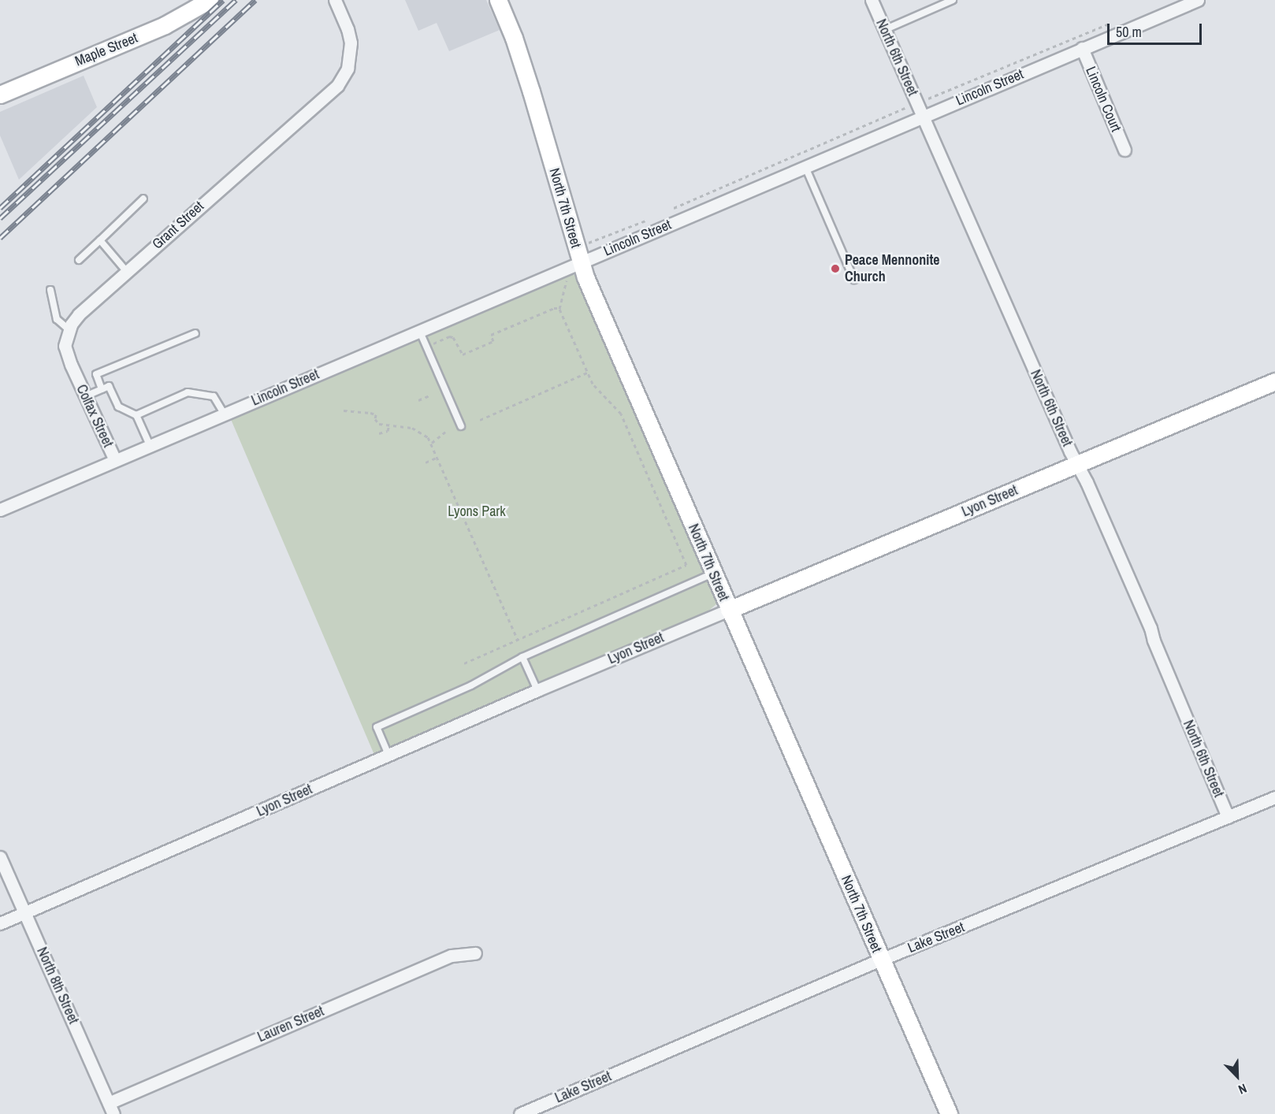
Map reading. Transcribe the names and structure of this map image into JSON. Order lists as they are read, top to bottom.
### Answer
{
  "streets": {
    "street": [
      "Maple Street",
      "North 6th Street",
      "Lincoln Street",
      "Lincoln Court",
      "North 7th Street",
      "Grant Street",
      "Colfax Street",
      "Lyon Street",
      "Lake Street",
      "North 8th Street",
      "Lauren Street"
    ]
  },
  "crossings": [
    ["North 6th Street", "Lincoln Street"],
    ["North 6th Street", "Lyon Street"],
    ["North 6th Street", "Lake Street"],
    ["Lincoln Street", "Lincoln Court"],
    ["Lincoln Street", "North 7th Street"],
    ["Lincoln Street", "Colfax Street"],
    ["North 7th Street", "Lyon Street"],
    ["North 7th Street", "Lake Street"],
    ["Grant Street", "Colfax Street"],
    ["Lyon Street", "North 8th Street"],
    ["North 8th Street", "Lauren Street"]
  ],
  "parks": ["Lyons Park"],
  "places": ["Peace Mennonite Church"],
  "scale_bar": "50 m",
  "north": "bottom right"
}
